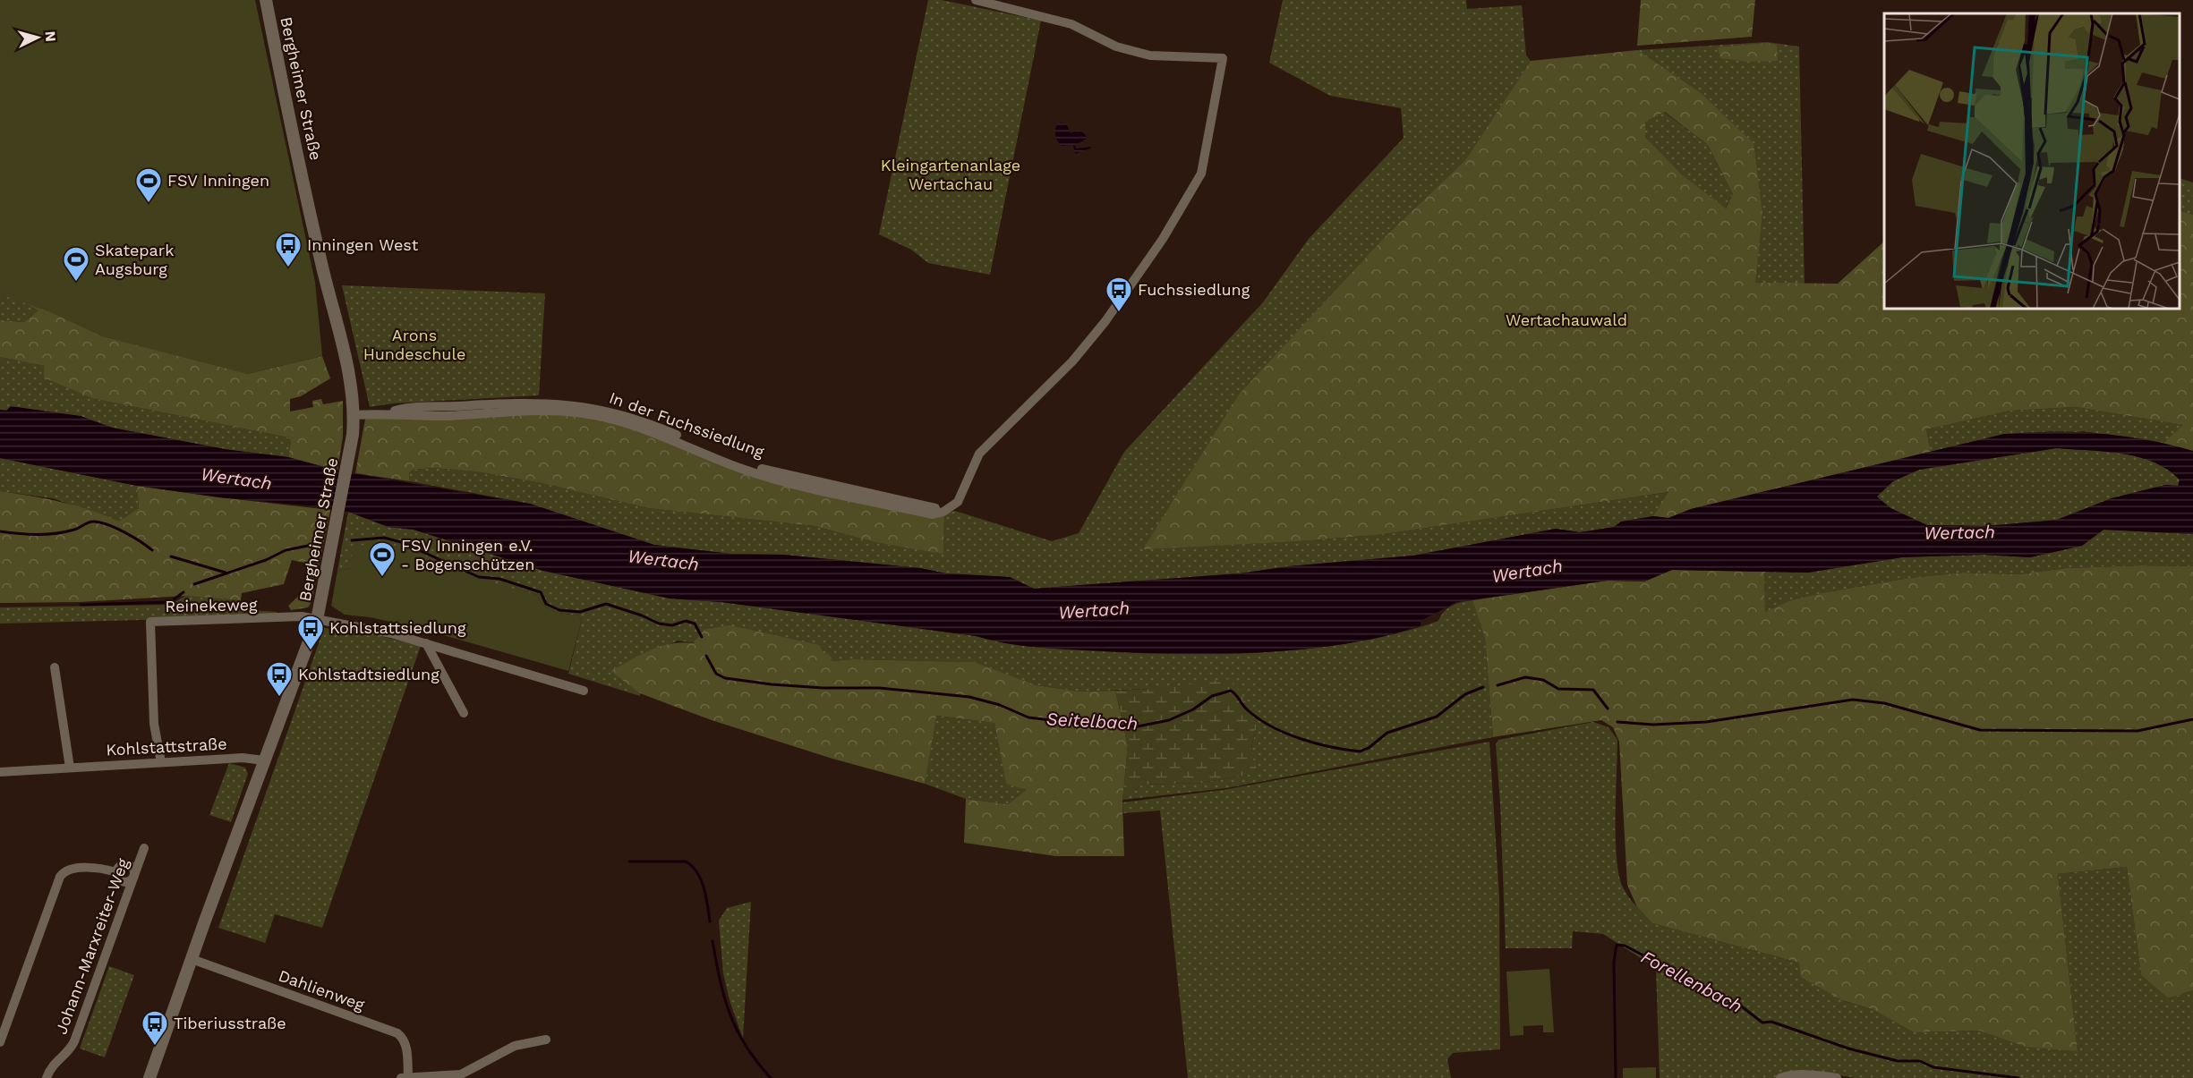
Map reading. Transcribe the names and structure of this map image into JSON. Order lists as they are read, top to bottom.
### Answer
{
  "streets": {
    "street": [
      "Bergheimer Straße",
      "In der Fuchssiedlung",
      "Reinekeweg",
      "Kohlstattstraße",
      "Johann-Marxreiter-Weg",
      "Dahlienweg"
    ]
  },
  "crossings": [
    ["Bergheimer Straße", "In der Fuchssiedlung"],
    ["Bergheimer Straße", "Reinekeweg"],
    ["Bergheimer Straße", "Kohlstattstraße"],
    ["Bergheimer Straße", "Dahlienweg"],
    ["Reinekeweg", "Kohlstattstraße"]
  ],
  "water": ["Wertach", "Seitelbach", "Forellenbach"],
  "parks": ["Kleingartenanlage Wertachau", "Wertachauwald", "Arons Hundeschule"],
  "places": {
    "sports": ["FSV Inningen", "Skatepark Augsburg", "FSV Inningen e.V. - Bogenschützen"],
    "bus stop": [
      "Inningen West",
      "Fuchssiedlung",
      "Kohlstattsiedlung",
      "Kohlstadtsiedlung",
      "Tiberiusstraße"
    ]
  },
  "north": "right"
}
